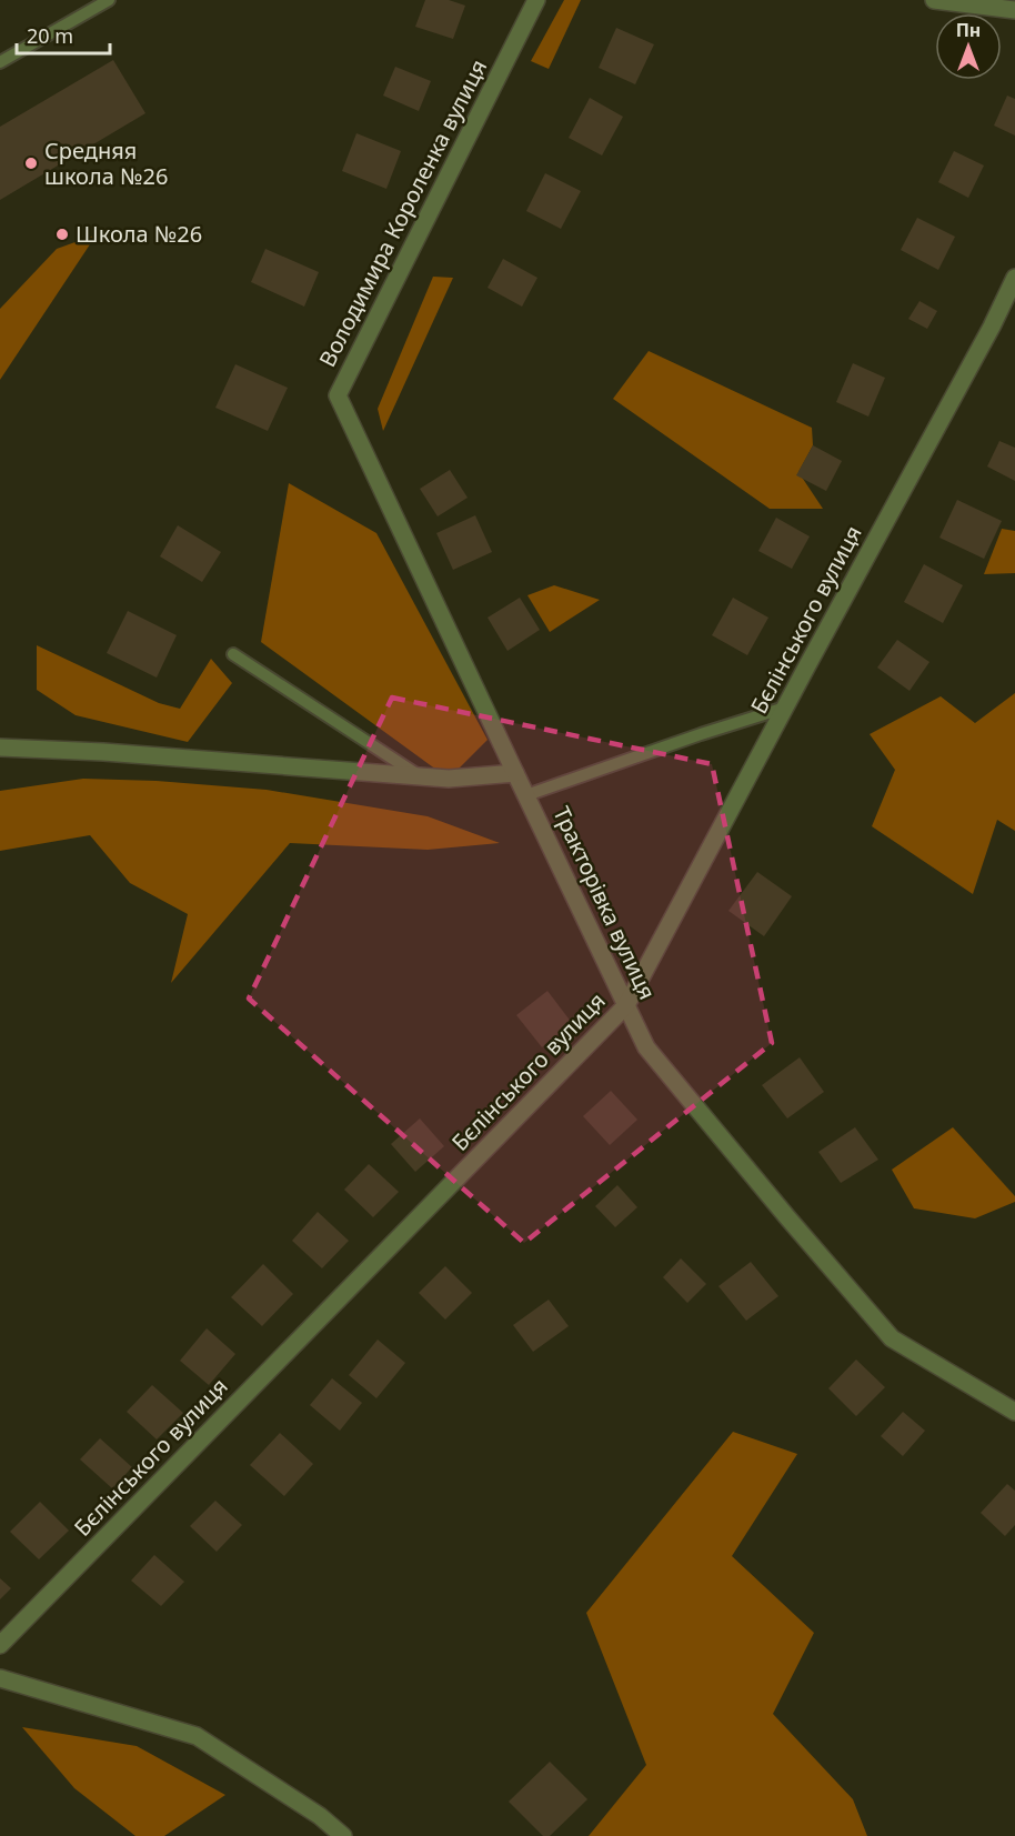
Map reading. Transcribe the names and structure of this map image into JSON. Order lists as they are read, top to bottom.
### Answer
{
  "streets": {
    "street": ["Володимира Короленка вулиця", "Бєлінського вулиця", "Тракторівка вулиця"]
  },
  "crossings": [
    ["Володимира Короленка вулиця", "Тракторівка вулиця"],
    ["Бєлінського вулиця", "Тракторівка вулиця"]
  ],
  "places": ["Средняя школа №26", "Школа №26"],
  "scale_bar": "20 m",
  "north": "top"
}
